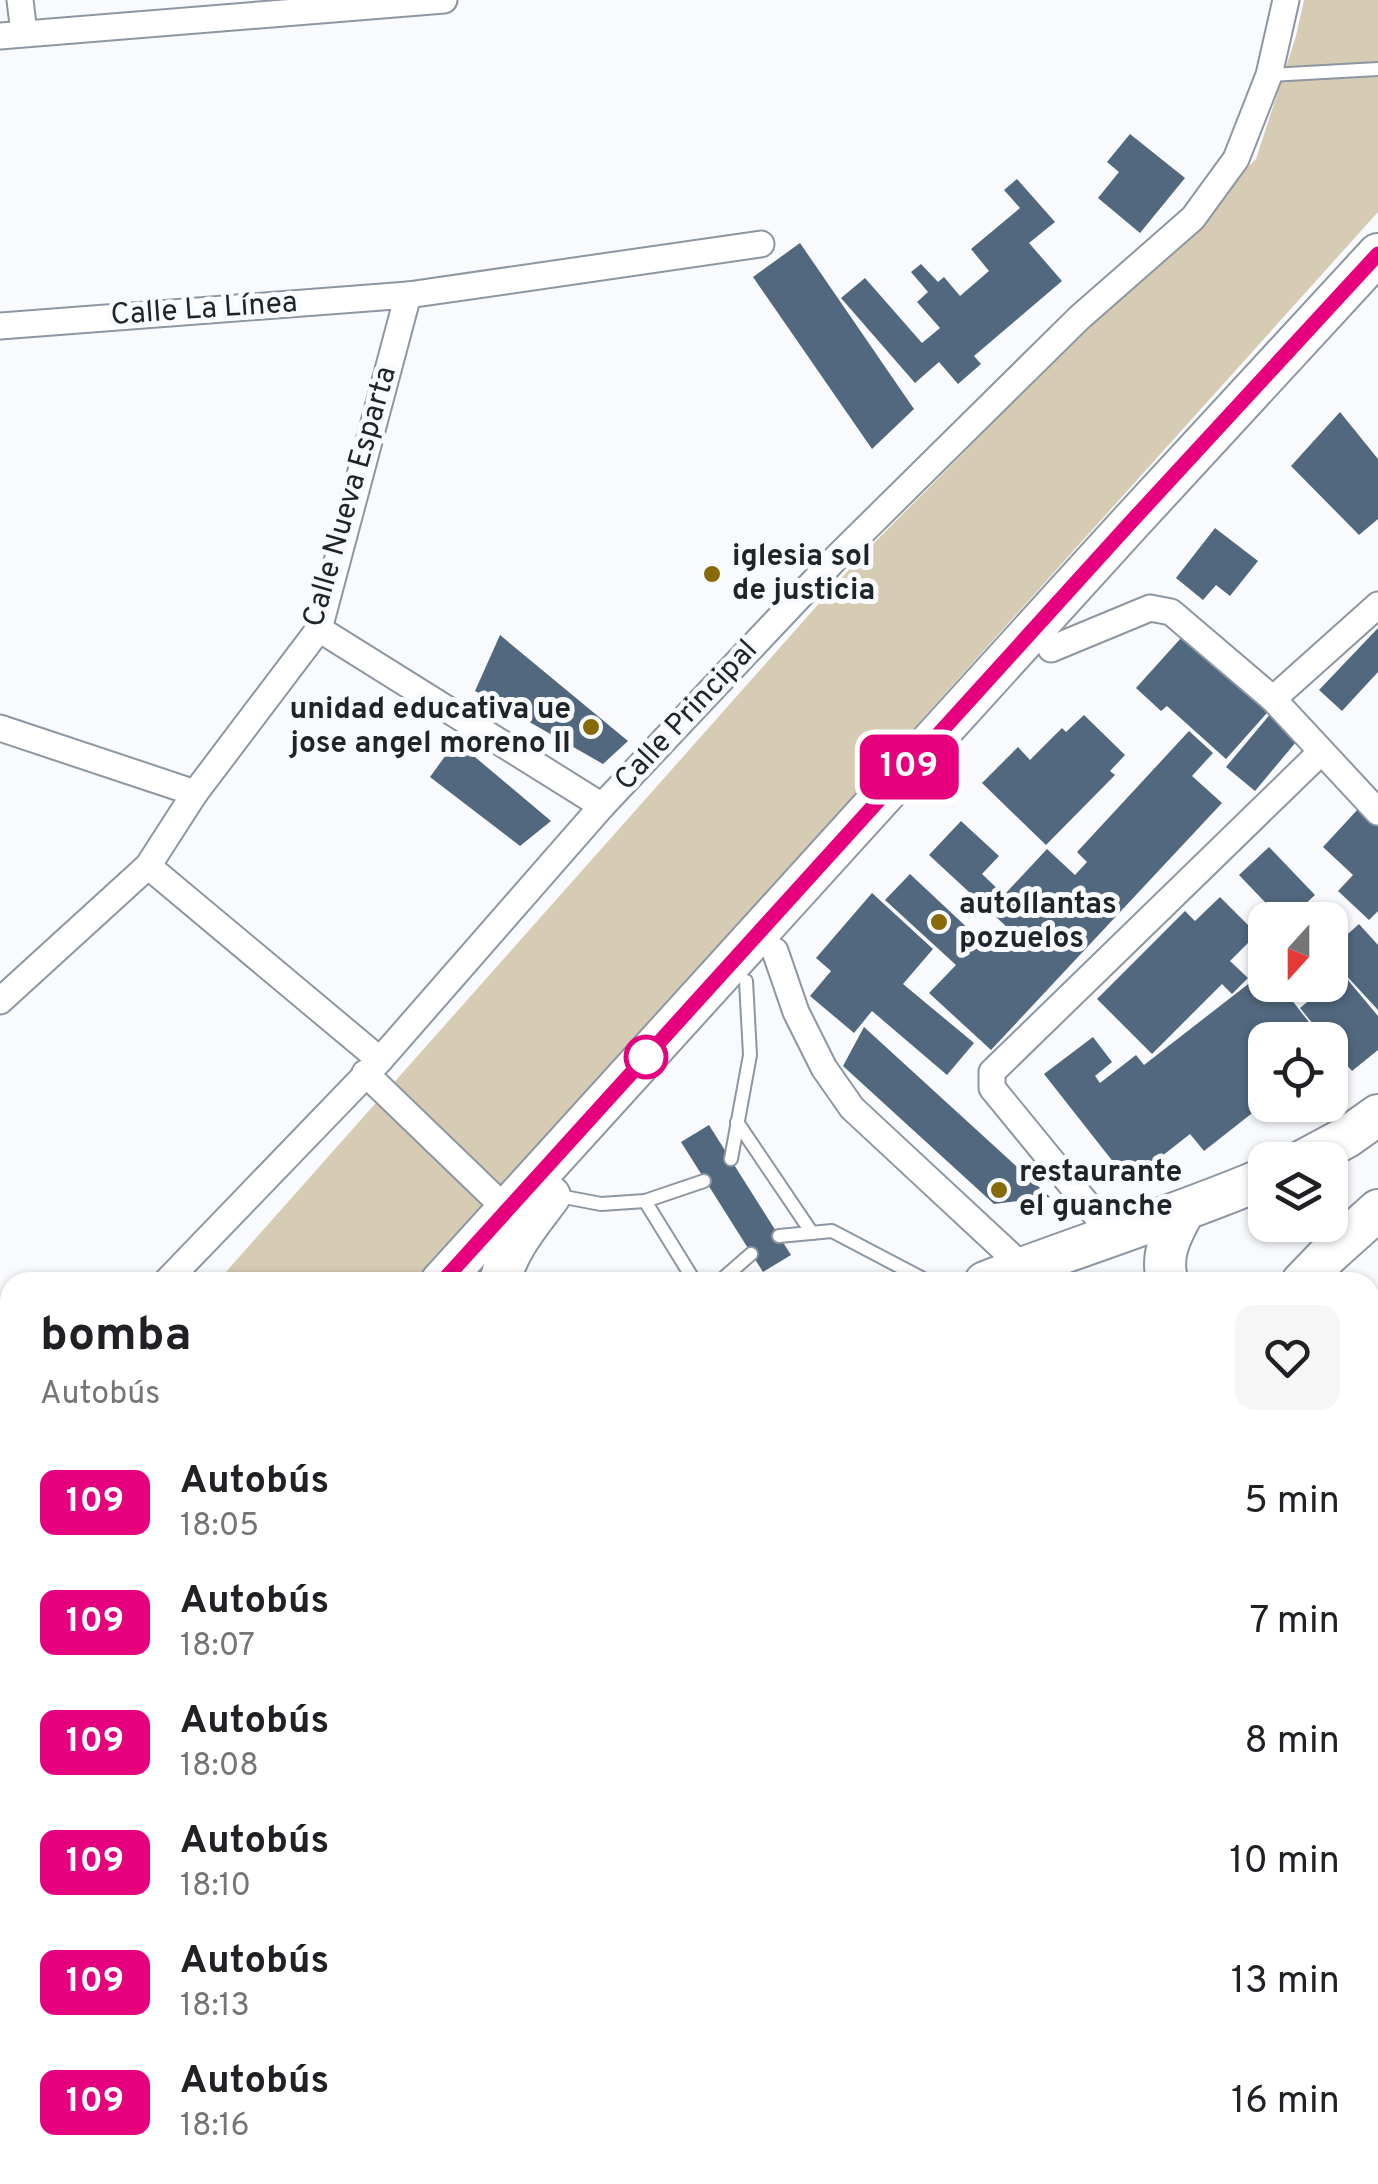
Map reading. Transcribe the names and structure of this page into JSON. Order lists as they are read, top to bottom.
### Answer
{
  "streets": {
    "street": ["Calle La Línea", "Calle Nueva Esparta", "Calle Principal"]
  },
  "crossings": [
    ["Calle La Línea", "Calle Nueva Esparta"]
  ],
  "places": [
    "iglesia sol de justicia",
    "unidad educativa ue jose angel moreno II",
    "autollantas pozuelos",
    "restaurante el guanche"
  ],
  "lines": ["bus line 109"],
  "north": "bottom",
  "page": {
    "on_map": "109",
    "heading": ["bomba", "Autobús"],
    "list": [
      {
        "mark": "109",
        "name": "Autobús",
        "note": "18:05",
        "value": "5 min"
      },
      {
        "mark": "109",
        "name": "Autobús",
        "note": "18:07",
        "value": "7 min"
      },
      {
        "mark": "109",
        "name": "Autobús",
        "note": "18:08",
        "value": "8 min"
      },
      {
        "mark": "109",
        "name": "Autobús",
        "note": "18:10",
        "value": "10 min"
      },
      {
        "mark": "109",
        "name": "Autobús",
        "note": "18:13",
        "value": "13 min"
      },
      {
        "mark": "109",
        "name": "Autobús",
        "note": "18:16",
        "value": "16 min"
      }
    ]
  }
}
